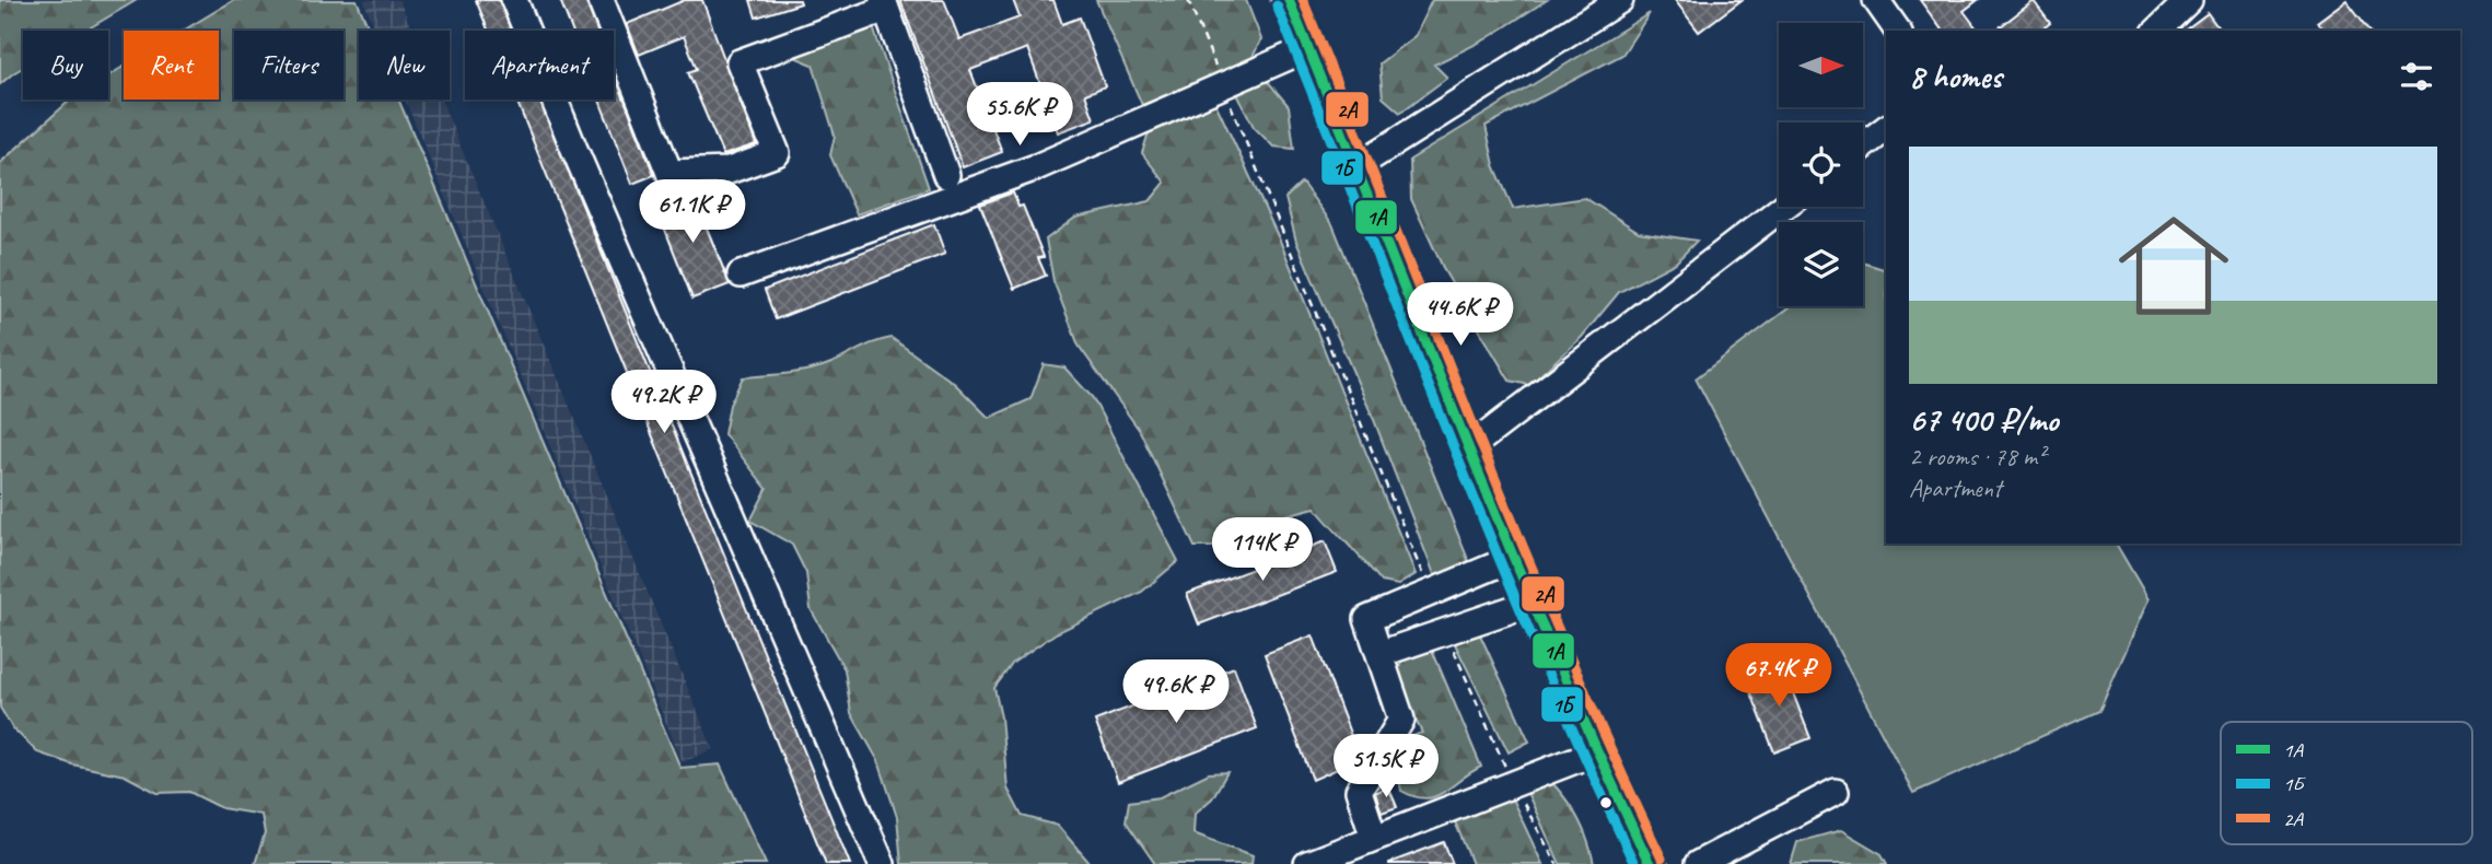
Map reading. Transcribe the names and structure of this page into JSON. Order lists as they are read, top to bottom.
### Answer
{
  "lines": ["transit line 1А", "transit line 2А", "transit line 1Б"],
  "legend": ["1А", "1Б", "2А"],
  "north": "right",
  "page": {
    "chip": [
      "Buy",
      "Rent",
      "Filters",
      "New",
      "Apartment"
    ],
    "heading": "8 homes",
    "price": [
      "55.6K ₽",
      "61.1K ₽",
      "44.6K ₽",
      "49.2K ₽",
      "114K ₽",
      "67.4K ₽",
      "49.6K ₽",
      "51.5K ₽"
    ],
    "list": [
      {
        "name": "67 400 ₽/mo",
        "note": "2 rooms · 78 m² · Apartment"
      }
    ]
  }
}
